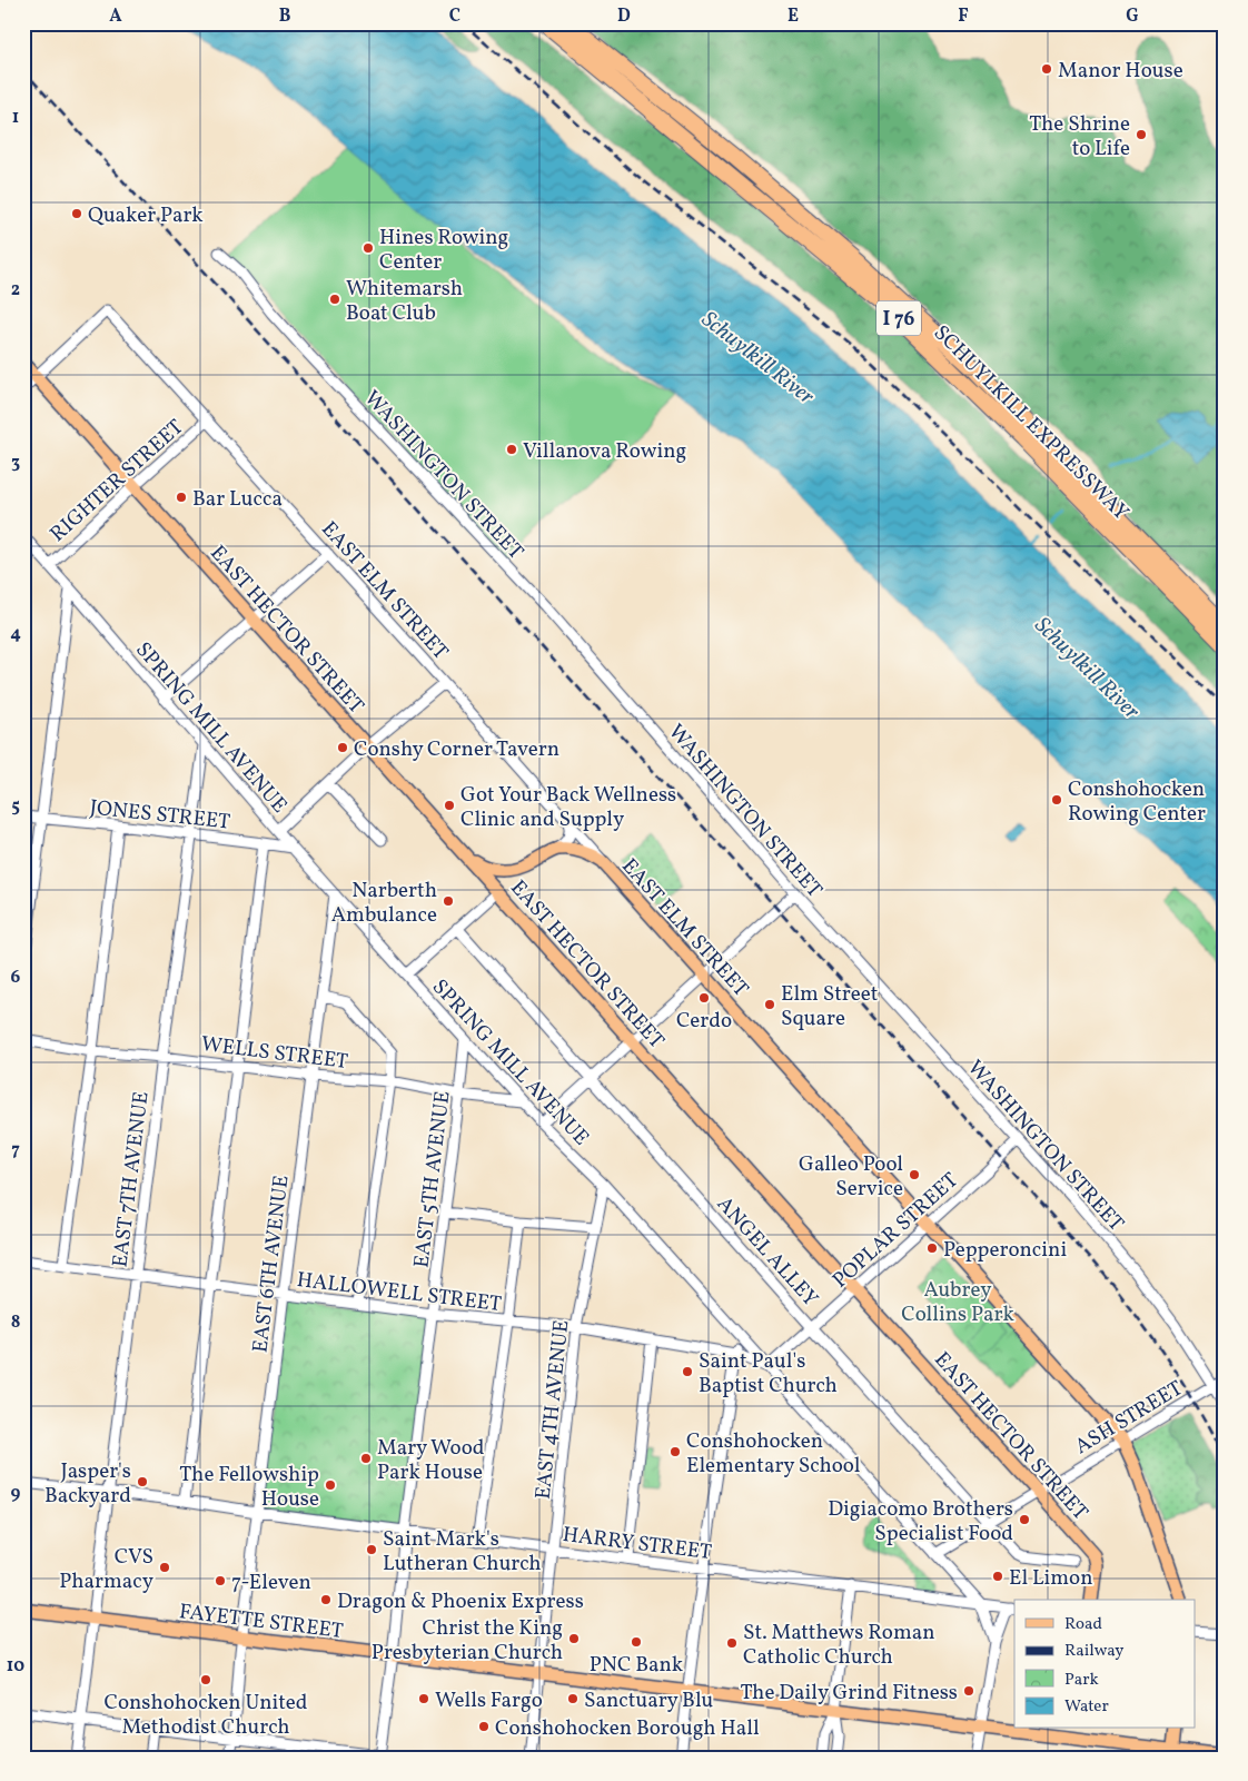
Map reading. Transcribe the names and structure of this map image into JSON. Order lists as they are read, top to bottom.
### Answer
{
  "streets": {
    "highway": ["I 76", "SCHUYLKILL EXPRESSWAY"],
    "main road": ["EAST ELM STREET", "EAST HECTOR STREET", "FAYETTE STREET"],
    "street": [
      "WASHINGTON STREET",
      "RIGHTER STREET",
      "SPRING MILL AVENUE",
      "JONES STREET",
      "WELLS STREET",
      "EAST 7TH AVENUE",
      "EAST 5TH AVENUE",
      "POPLAR STREET",
      "ANGEL ALLEY",
      "EAST 6TH AVENUE",
      "HALLOWELL STREET",
      "EAST 4TH AVENUE",
      "ASH STREET",
      "HARRY STREET"
    ]
  },
  "crossings": [
    ["WASHINGTON STREET", "POPLAR STREET"],
    ["WASHINGTON STREET", "ASH STREET"],
    ["RIGHTER STREET", "EAST ELM STREET"],
    ["RIGHTER STREET", "EAST HECTOR STREET"],
    ["RIGHTER STREET", "SPRING MILL AVENUE"],
    ["EAST ELM STREET", "EAST HECTOR STREET"],
    ["EAST ELM STREET", "POPLAR STREET"],
    ["EAST ELM STREET", "ASH STREET"],
    ["EAST HECTOR STREET", "POPLAR STREET"],
    ["EAST HECTOR STREET", "ASH STREET"],
    ["SPRING MILL AVENUE", "JONES STREET"],
    ["SPRING MILL AVENUE", "WELLS STREET"],
    ["SPRING MILL AVENUE", "EAST 7TH AVENUE"],
    ["SPRING MILL AVENUE", "EAST 5TH AVENUE"],
    ["SPRING MILL AVENUE", "POPLAR STREET"],
    ["SPRING MILL AVENUE", "EAST 6TH AVENUE"],
    ["SPRING MILL AVENUE", "HALLOWELL STREET"],
    ["SPRING MILL AVENUE", "EAST 4TH AVENUE"],
    ["SPRING MILL AVENUE", "ASH STREET"],
    ["SPRING MILL AVENUE", "HARRY STREET"],
    ["JONES STREET", "EAST 7TH AVENUE"],
    ["WELLS STREET", "EAST 7TH AVENUE"],
    ["WELLS STREET", "EAST 5TH AVENUE"],
    ["WELLS STREET", "EAST 6TH AVENUE"],
    ["EAST 7TH AVENUE", "HALLOWELL STREET"],
    ["EAST 7TH AVENUE", "HARRY STREET"],
    ["EAST 7TH AVENUE", "FAYETTE STREET"],
    ["EAST 5TH AVENUE", "HALLOWELL STREET"],
    ["EAST 5TH AVENUE", "HARRY STREET"],
    ["EAST 5TH AVENUE", "FAYETTE STREET"],
    ["POPLAR STREET", "ANGEL ALLEY"],
    ["POPLAR STREET", "HALLOWELL STREET"],
    ["ANGEL ALLEY", "ASH STREET"],
    ["EAST 6TH AVENUE", "HALLOWELL STREET"],
    ["EAST 6TH AVENUE", "HARRY STREET"],
    ["EAST 6TH AVENUE", "FAYETTE STREET"],
    ["HALLOWELL STREET", "EAST 4TH AVENUE"],
    ["EAST 4TH AVENUE", "HARRY STREET"],
    ["EAST 4TH AVENUE", "FAYETTE STREET"]
  ],
  "water": ["Schuylkill River"],
  "parks": ["Aubrey Collins Park"],
  "places": [
    "Manor House",
    "The Shrine to Life",
    "Quaker Park",
    "Hines Rowing Center",
    "Whitemarsh Boat Club",
    "Villanova Rowing",
    "Bar Lucca",
    "Conshy Corner Tavern",
    "Conshohocken Rowing Center",
    "Got Your Back Wellness Clinic and Supply",
    "Narberth Ambulance",
    "Cerdo",
    "Elm Street Square",
    "Galleo Pool Service",
    "Pepperoncini",
    "Saint Paul's Baptist Church",
    "Conshohocken Elementary School",
    "Mary Wood Park House",
    "Jasper's Backyard",
    "The Fellowship House",
    "Digiacomo Brothers Specialist Food",
    "Saint Mark's Lutheran Church",
    "CVS Pharmacy",
    "El Limon",
    "7-Eleven",
    "Dragon & Phoenix Express",
    "Christ the King Presbyterian Church",
    "PNC Bank",
    "St. Matthews Roman Catholic Church",
    "Conshohocken United Methodist Church",
    "The Daily Grind Fitness",
    "Wells Fargo",
    "Sanctuary Blu",
    "Conshohocken Borough Hall"
  ],
  "legend": [
    "Road",
    "Railway",
    "Park",
    "Water"
  ],
  "grid": {
    "columns": [
      "A",
      "B",
      "C",
      "D",
      "E",
      "F",
      "G"
    ],
    "rows": [
      "1",
      "2",
      "3",
      "4",
      "5",
      "6",
      "7",
      "8",
      "9",
      "10"
    ]
  }
}
